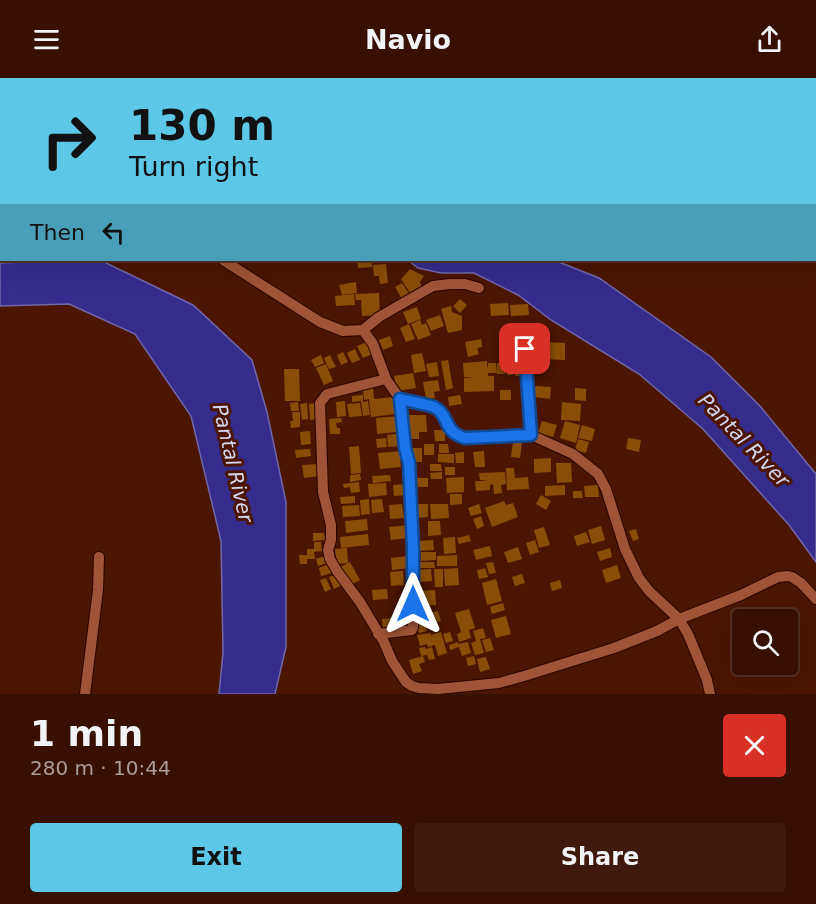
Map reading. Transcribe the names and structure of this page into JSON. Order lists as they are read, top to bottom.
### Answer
{
  "water": ["Pantal River"],
  "page": {
    "header": "Navio",
    "turn": ["130 m", "Turn right"],
    "then": "Then",
    "heading": ["1 min", "280 m · 10:44"],
    "buttons": ["Exit", "Share"]
  }
}
